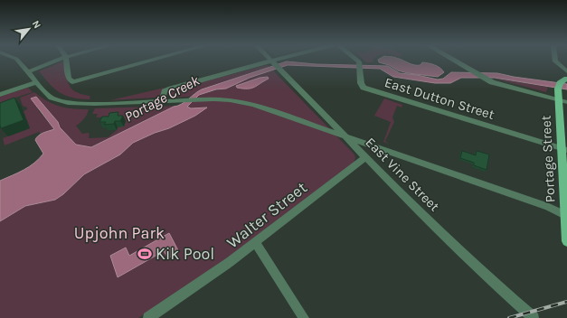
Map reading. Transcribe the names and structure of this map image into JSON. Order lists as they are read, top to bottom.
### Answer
{
  "streets": {
    "main road": ["Portage Street"],
    "street": ["East Dutton Street", "East Vine Street", "Walter Street"]
  },
  "crossings": [
    ["East Dutton Street", "Portage Street"],
    ["East Vine Street", "Walter Street"]
  ],
  "water": ["Portage Creek"],
  "parks": ["Upjohn Park"],
  "places": {
    "sports": ["Kik Pool"]
  },
  "north": "top right"
}
